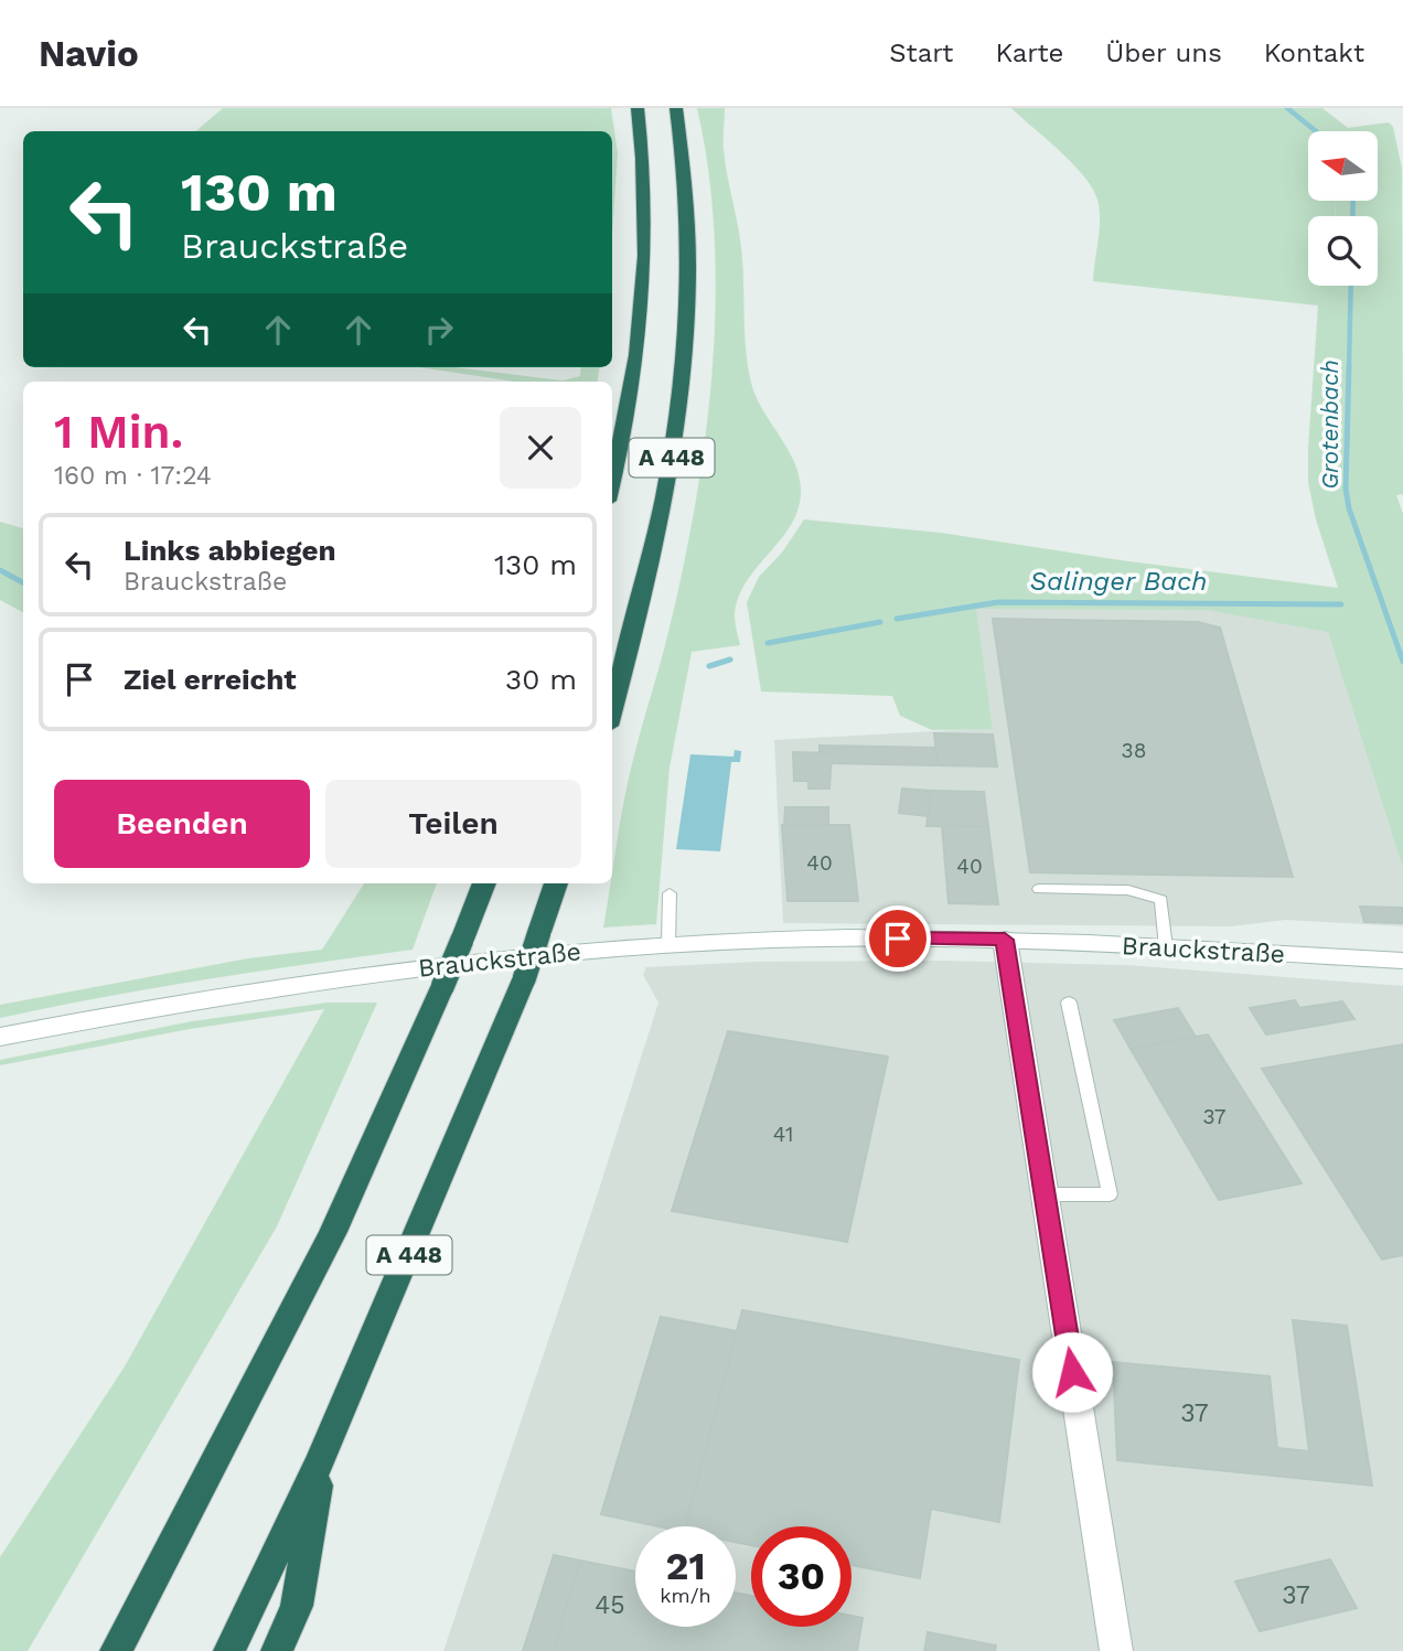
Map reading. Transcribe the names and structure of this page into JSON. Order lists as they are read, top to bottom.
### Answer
{
  "streets": {
    "highway": ["A 448"],
    "street": ["Brauckstraße"]
  },
  "water": ["Grotenbach", "Salinger Bach"],
  "house_numbers": [
    "38",
    "40",
    "40",
    "37",
    "41",
    "37",
    "37",
    "45"
  ],
  "north": "left",
  "page": {
    "header": "Navio",
    "nav": [
      "Start",
      "Karte",
      "Über uns",
      "Kontakt"
    ],
    "turn": ["130 m", "Brauckstraße"],
    "heading": ["1 Min.", "160 m · 17:24"],
    "list": [
      {
        "name": "Links abbiegen",
        "note": "Brauckstraße",
        "value": "130 m"
      },
      {
        "name": "Ziel erreicht",
        "value": "30 m"
      }
    ],
    "buttons": ["Beenden", "Teilen"],
    "speed": "21 km/h",
    "limit": "30"
  }
}
